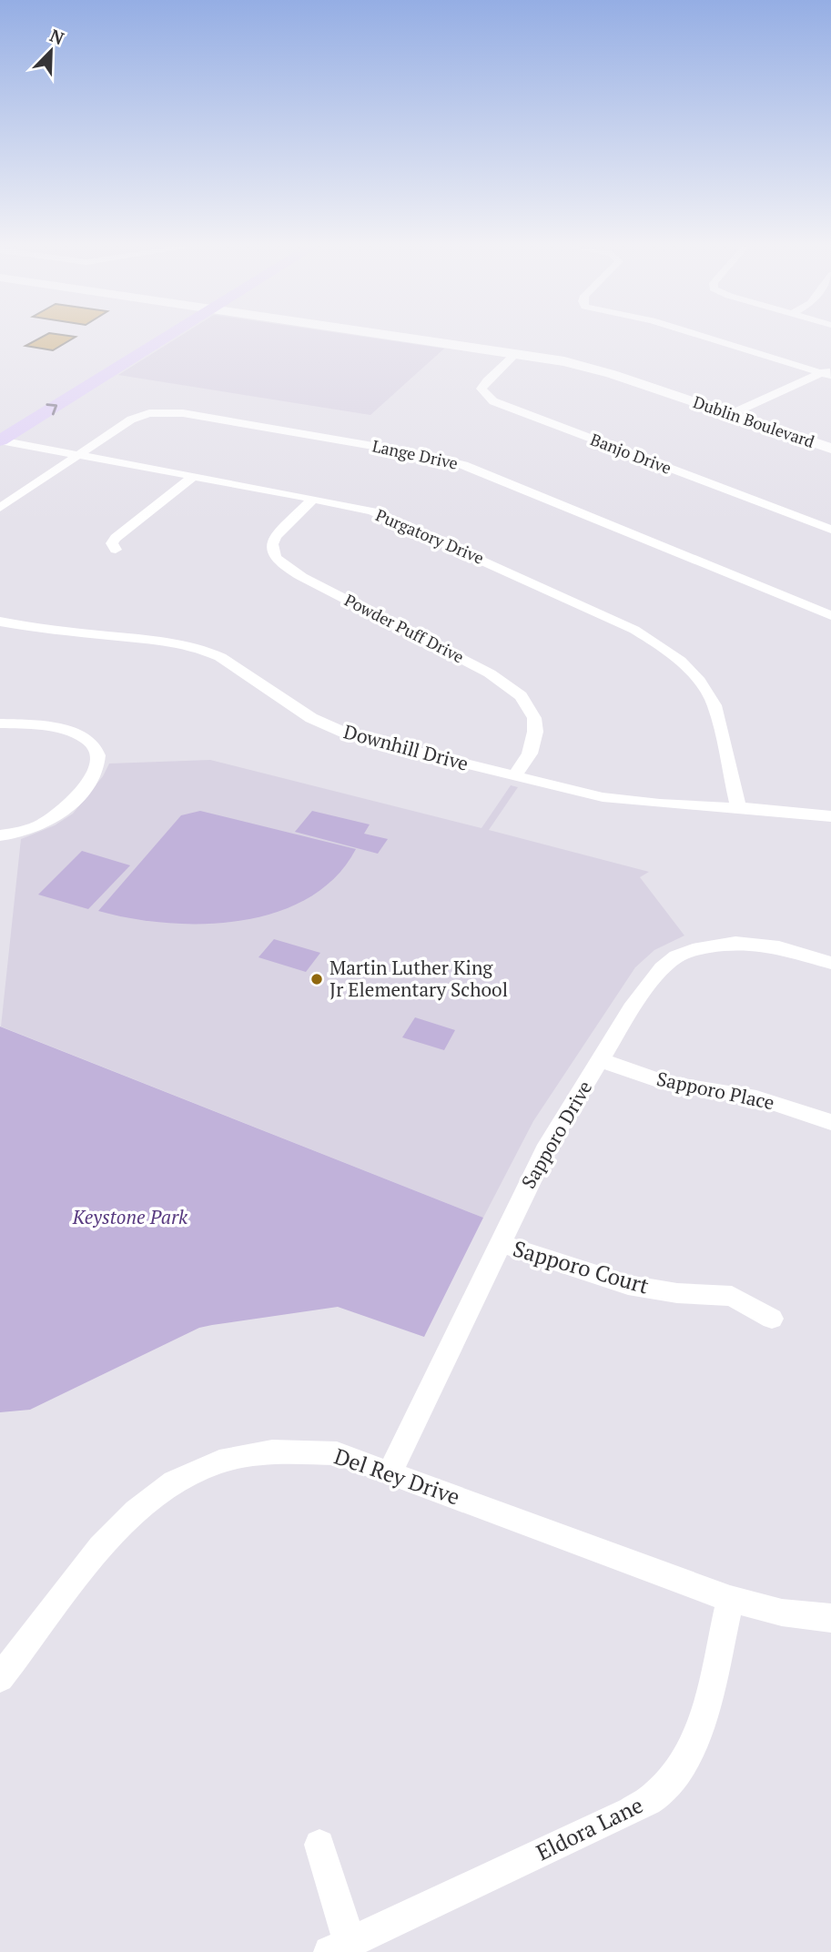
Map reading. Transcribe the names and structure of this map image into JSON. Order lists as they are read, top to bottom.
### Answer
{
  "streets": {
    "main road": ["Dublin Boulevard"],
    "street": [
      "Banjo Drive",
      "Lange Drive",
      "Purgatory Drive",
      "Powder Puff Drive",
      "Downhill Drive",
      "Sapporo Place",
      "Sapporo Drive",
      "Sapporo Court",
      "Del Rey Drive",
      "Eldora Lane"
    ]
  },
  "crossings": [
    ["Dublin Boulevard", "Banjo Drive"],
    ["Lange Drive", "Purgatory Drive"],
    ["Purgatory Drive", "Powder Puff Drive"],
    ["Purgatory Drive", "Downhill Drive"],
    ["Powder Puff Drive", "Downhill Drive"],
    ["Sapporo Place", "Sapporo Drive"],
    ["Sapporo Drive", "Sapporo Court"],
    ["Sapporo Drive", "Del Rey Drive"],
    ["Del Rey Drive", "Eldora Lane"]
  ],
  "parks": ["Keystone Park"],
  "places": ["Martin Luther King Jr Elementary School"],
  "north": "top right"
}
